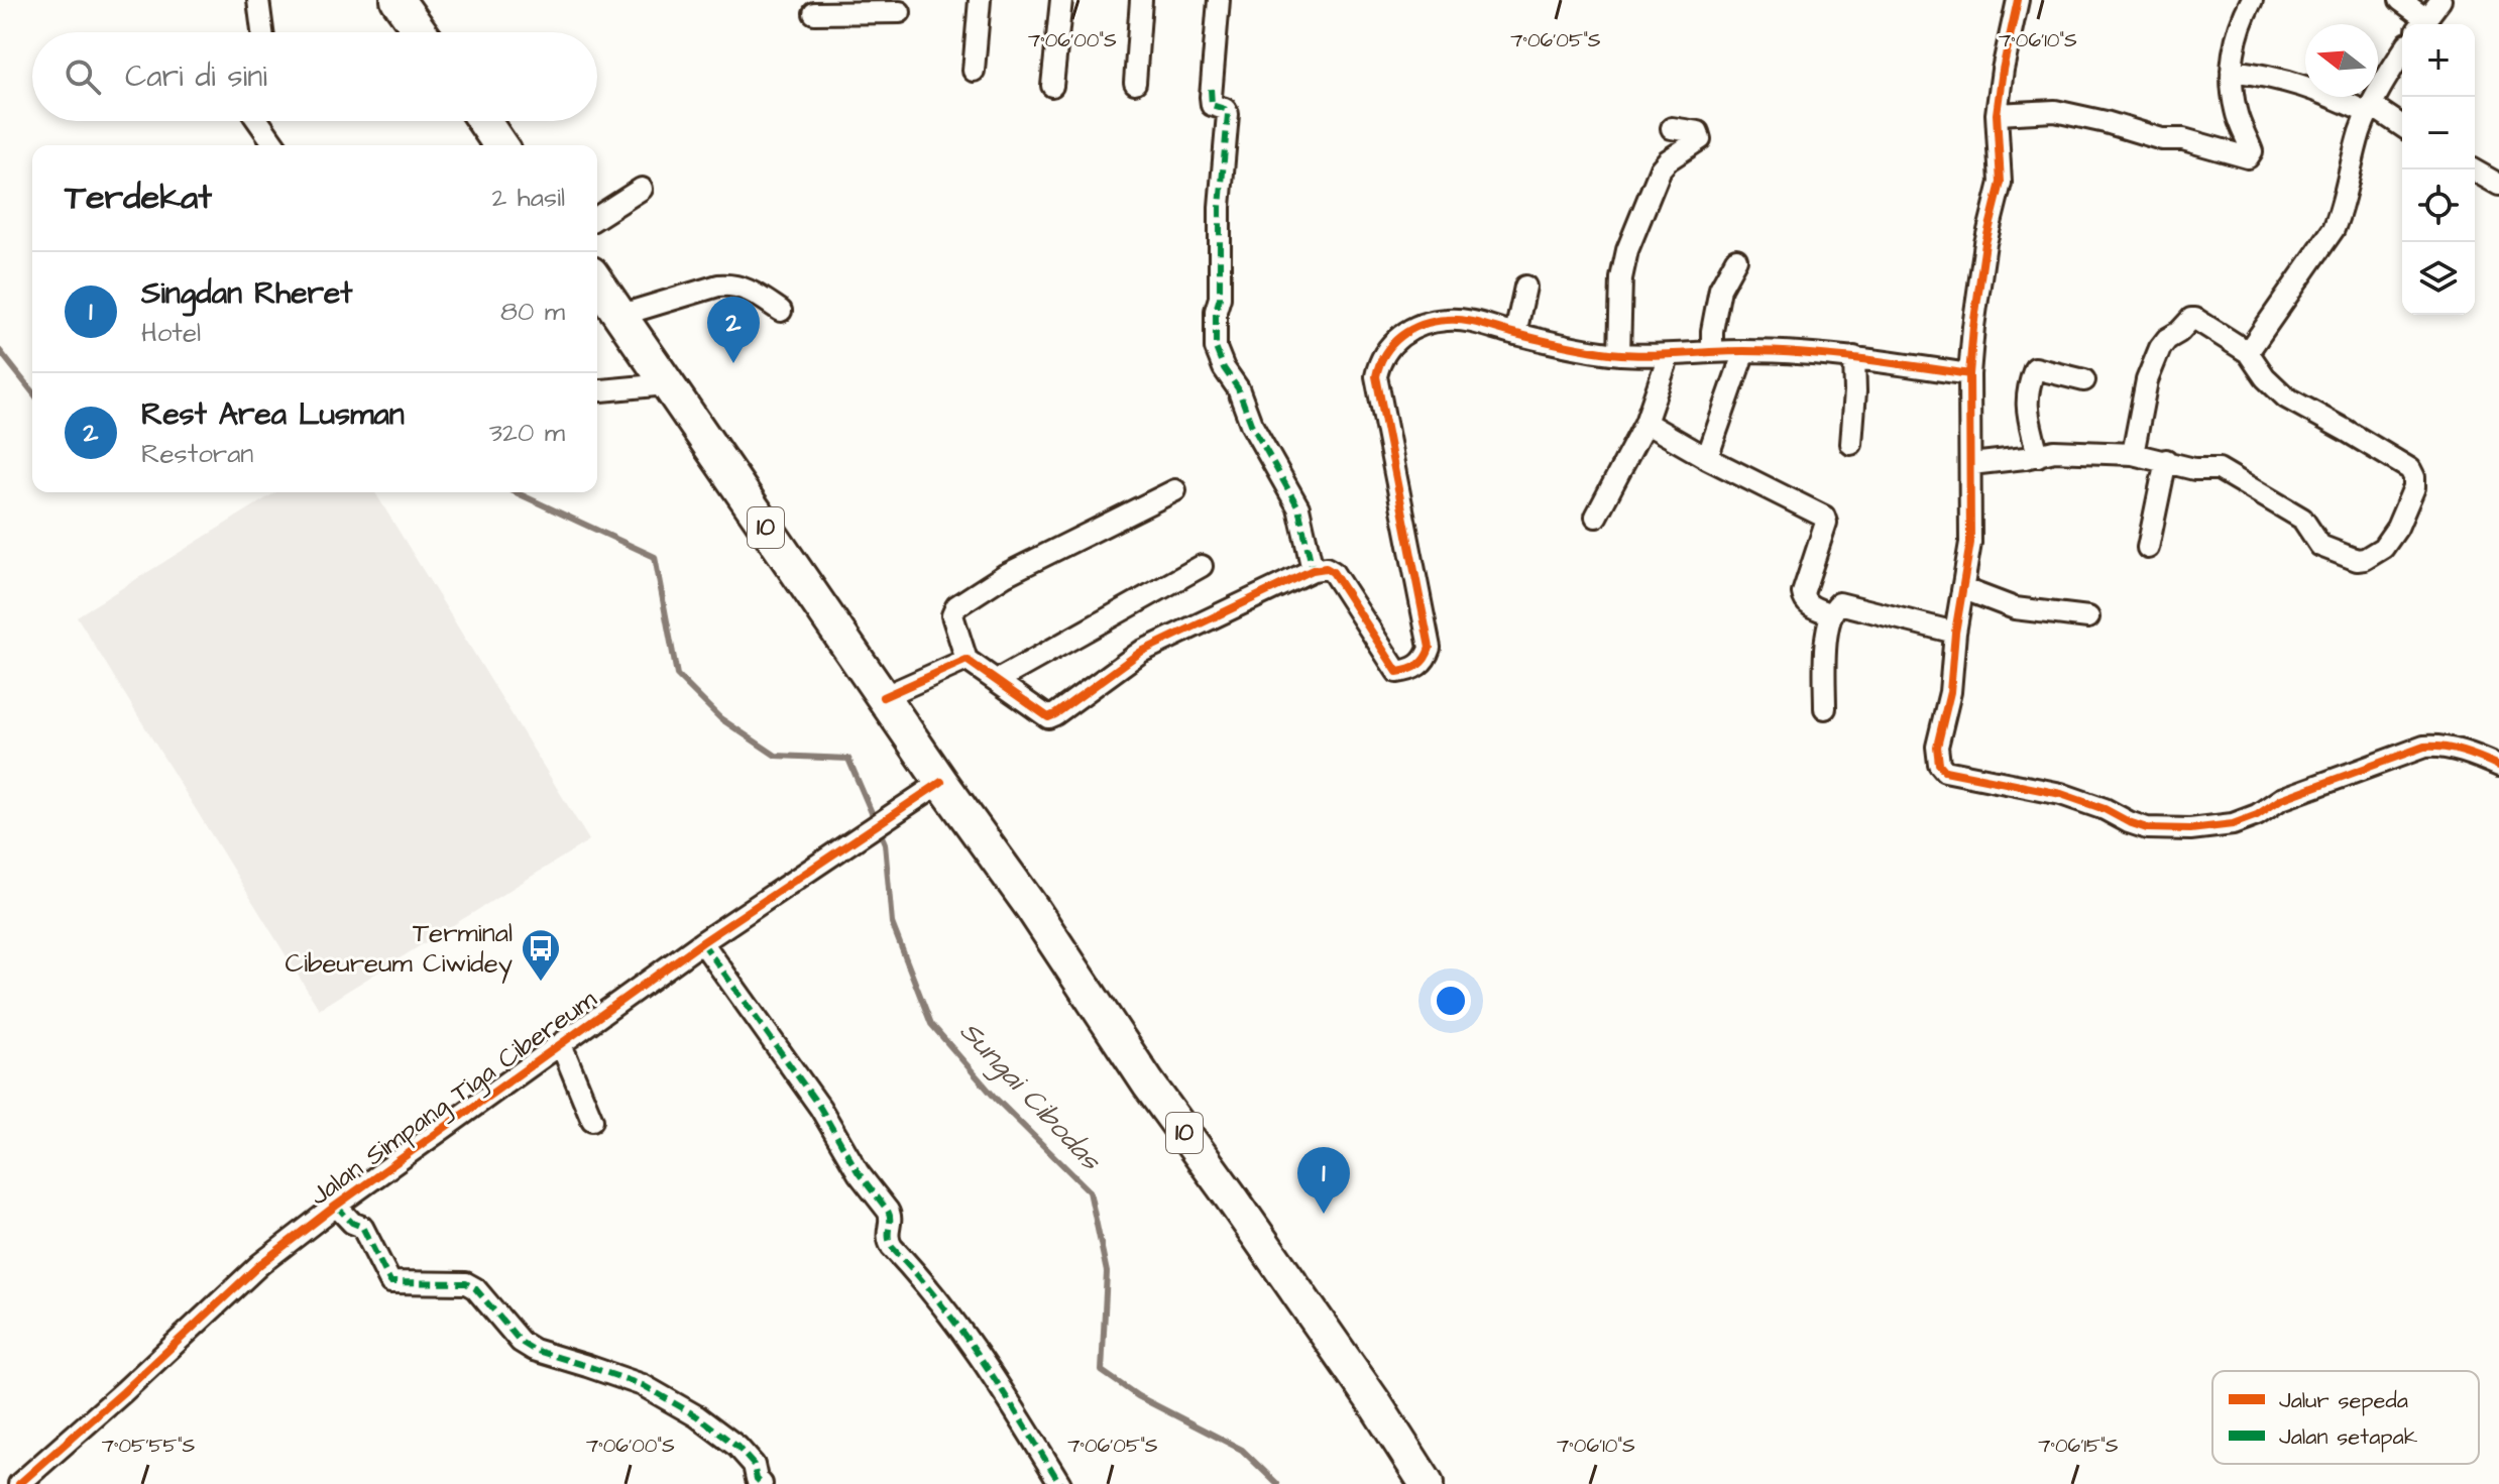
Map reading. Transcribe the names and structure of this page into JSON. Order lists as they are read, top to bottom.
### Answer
{
  "streets": {
    "highway": ["10"],
    "street": ["Jalan Simpang Tiga Cibereum"]
  },
  "crossings": [
    ["10", "Jalan Simpang Tiga Cibereum"]
  ],
  "water": ["Sungai Cibodas"],
  "places": {
    "bus stop": ["Terminal Cibeureum Ciwidey"]
  },
  "legend": ["Jalur sepeda", "Jalan setapak"],
  "north": "left",
  "page": {
    "map_buttons": ["+", "−"],
    "search": "Cari di sini",
    "heading": ["Terdekat", "2 hasil"],
    "list": [
      {
        "mark": "1",
        "name": "Singdan Rheret",
        "note": "Hotel",
        "value": "80 m"
      },
      {
        "mark": "2",
        "name": "Rest Area Lusman",
        "note": "Restoran",
        "value": "320 m"
      }
    ],
    "pins": ["2", "1"]
  },
  "coordinates": [
    "7°06'00\"S",
    "7°06'05\"S",
    "7°06'10\"S",
    "7°05'55\"S",
    "7°06'15\"S"
  ]
}
